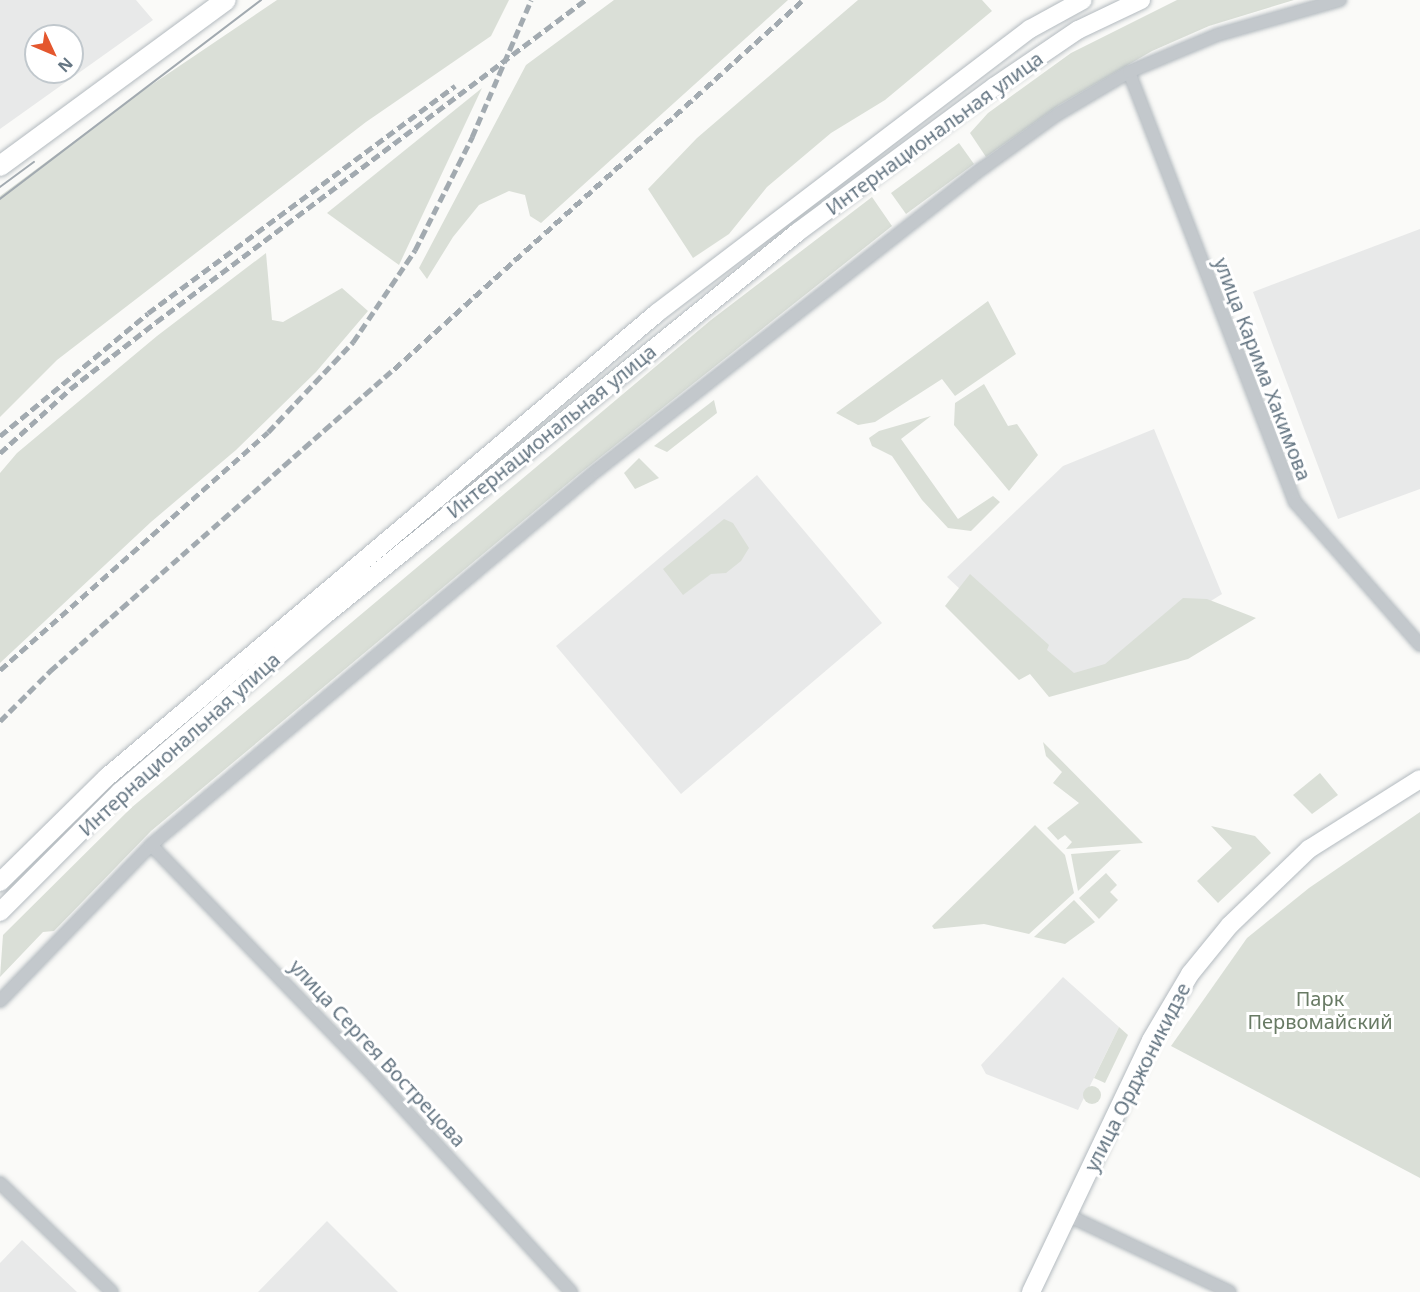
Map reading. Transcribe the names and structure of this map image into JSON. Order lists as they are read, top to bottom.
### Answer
{
  "streets": {
    "main road": ["Интернациональная улица", "улица Орджоникидзе"],
    "street": ["улица Карима Хакимова", "улица Сергея Вострецова"]
  },
  "parks": ["Парк Первомайский"],
  "north": "bottom right"
}
